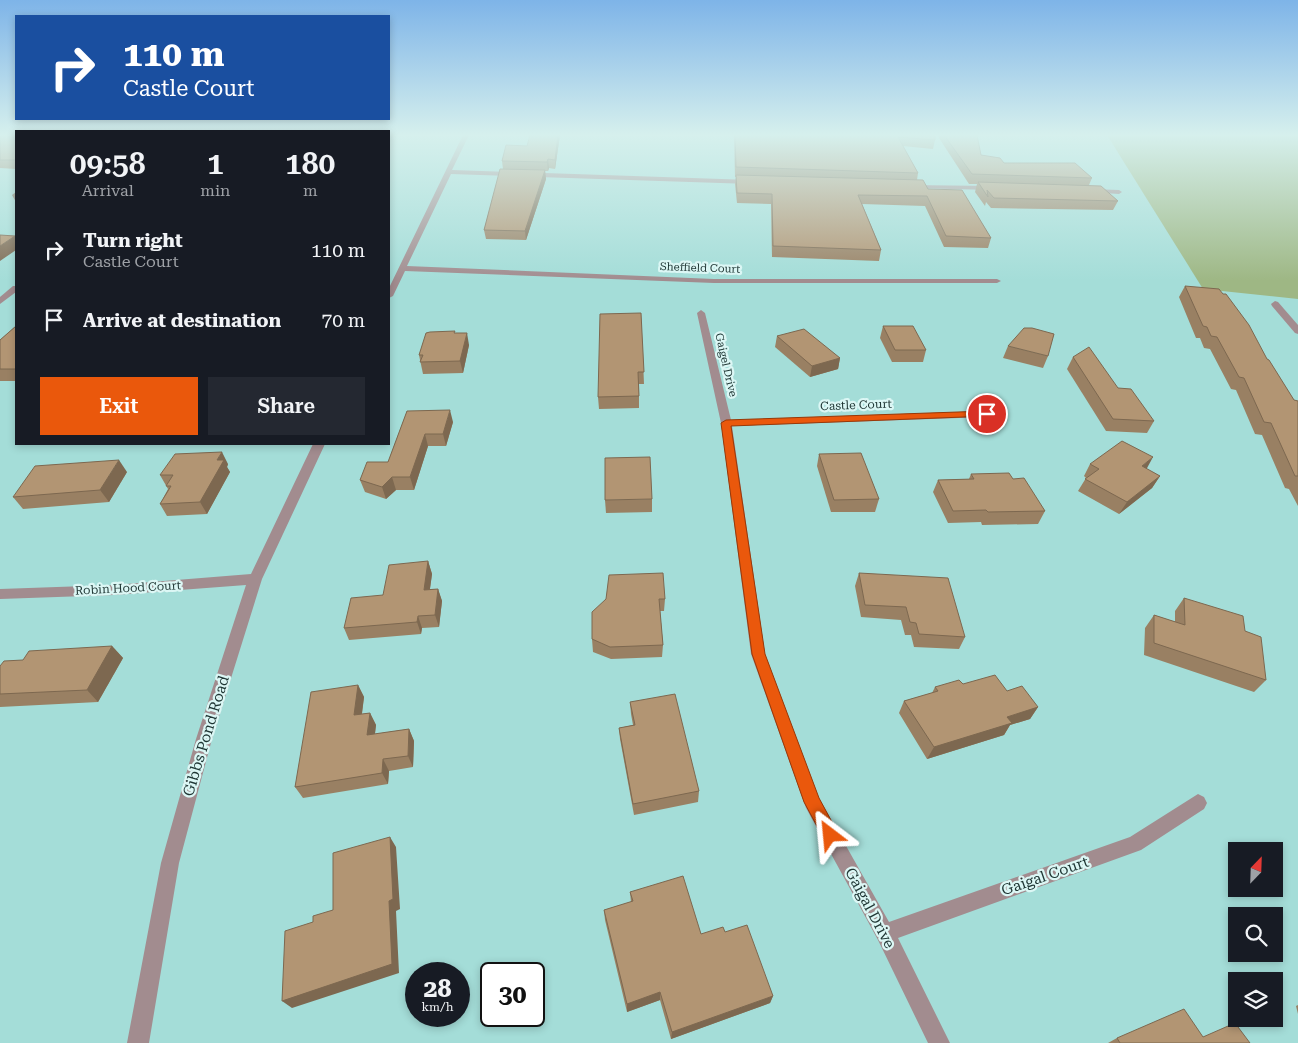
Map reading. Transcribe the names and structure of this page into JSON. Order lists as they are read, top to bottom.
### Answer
{
  "streets": {
    "street": [
      "Sheffield Court",
      "Gaigel Drive",
      "Castle Court",
      "Robin Hood Court",
      "Gibbs Pond Road",
      "Gaigal Court",
      "Gaigal Drive"
    ]
  },
  "crossings": [
    ["Gaigel Drive", "Castle Court"],
    ["Gaigel Drive", "Gaigal Drive"],
    ["Castle Court", "Gaigal Drive"],
    ["Robin Hood Court", "Gibbs Pond Road"],
    ["Gaigal Court", "Gaigal Drive"]
  ],
  "north": "top right",
  "page": {
    "turn": ["110 m", "Castle Court"],
    "eta": [
      "09:58",
      "Arrival",
      "1",
      "min",
      "180",
      "m"
    ],
    "list": [
      {
        "name": "Turn right",
        "note": "Castle Court",
        "value": "110 m"
      },
      {
        "name": "Arrive at destination",
        "value": "70 m"
      }
    ],
    "buttons": ["Exit", "Share"],
    "speed": "28 km/h",
    "limit": "30"
  }
}
